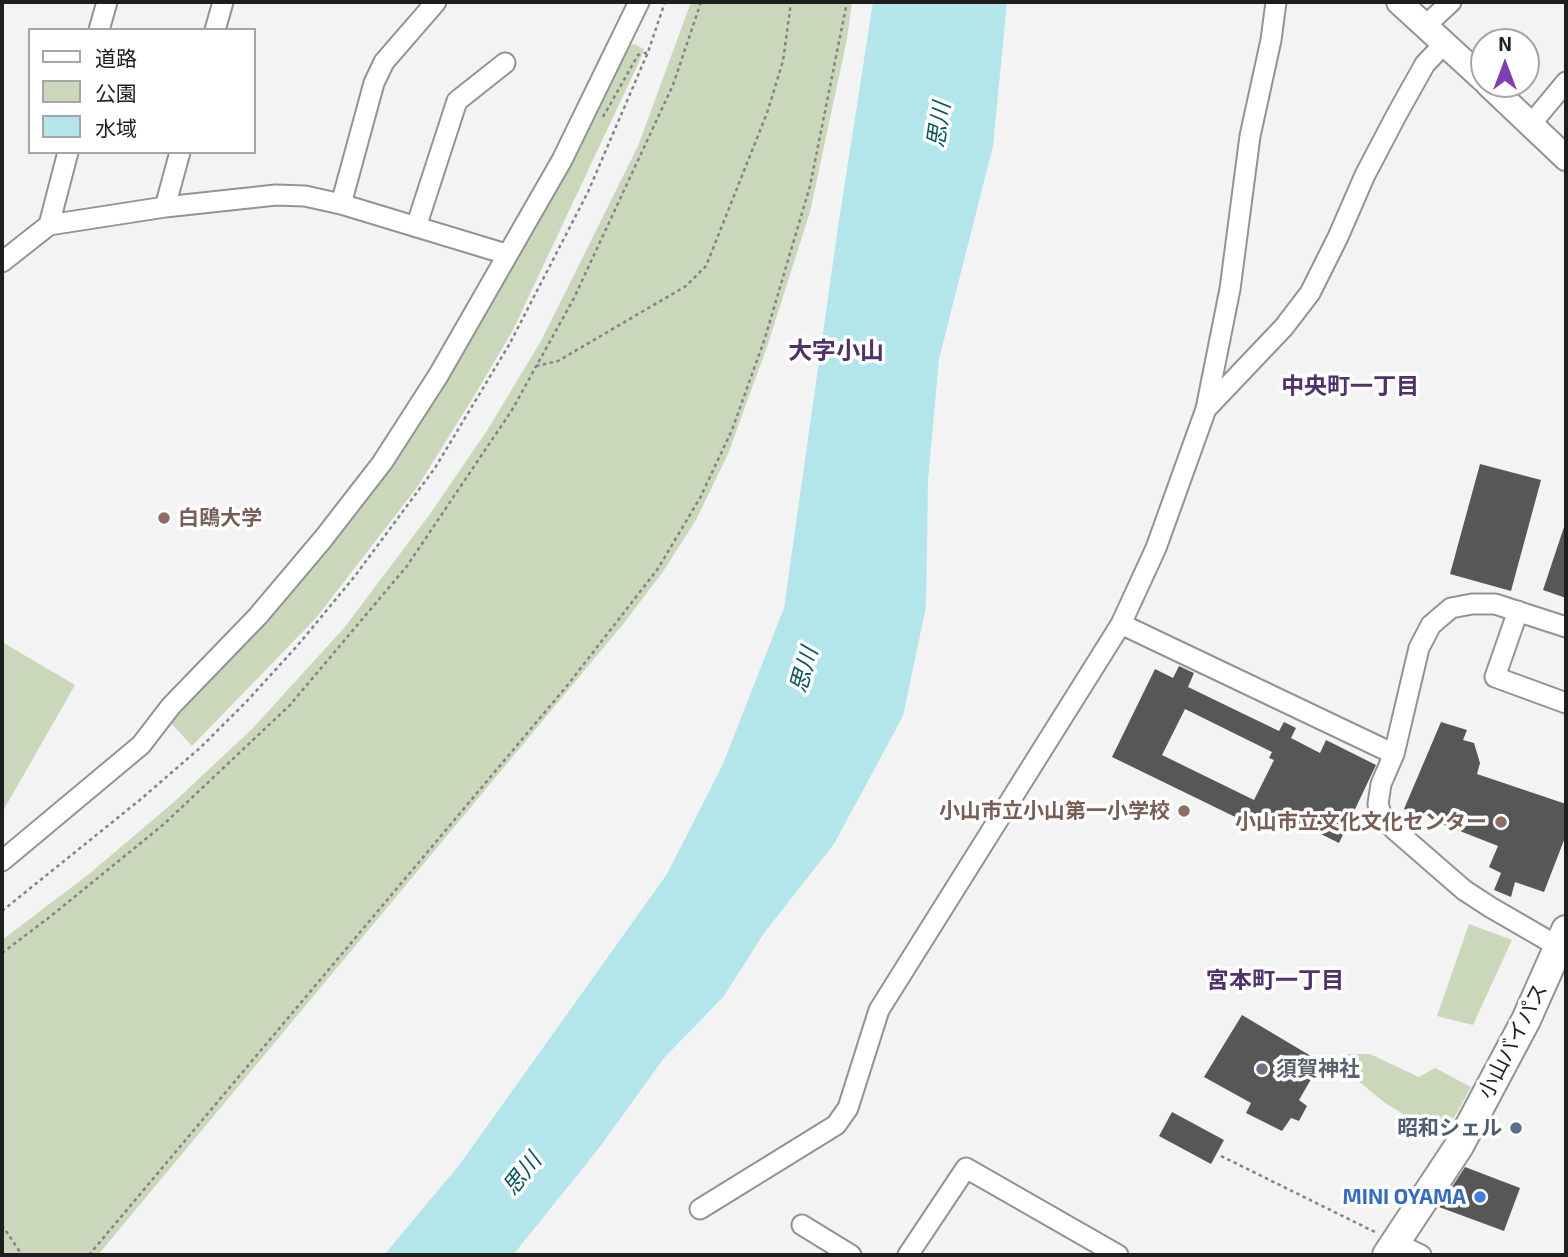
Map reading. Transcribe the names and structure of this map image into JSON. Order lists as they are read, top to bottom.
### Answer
{
  "streets": {
    "highway": ["小山バイパス"]
  },
  "districts": ["大字小山", "中央町一丁目", "宮本町一丁目"],
  "water": ["思川"],
  "places": [
    "白鴎大学",
    "小山市立小山第一小学校",
    "小山市立文化文化センター",
    "須賀神社",
    "昭和シェル",
    "MINI OYAMA"
  ],
  "legend": ["道路", "公園", "水域"],
  "north": "top"
}
